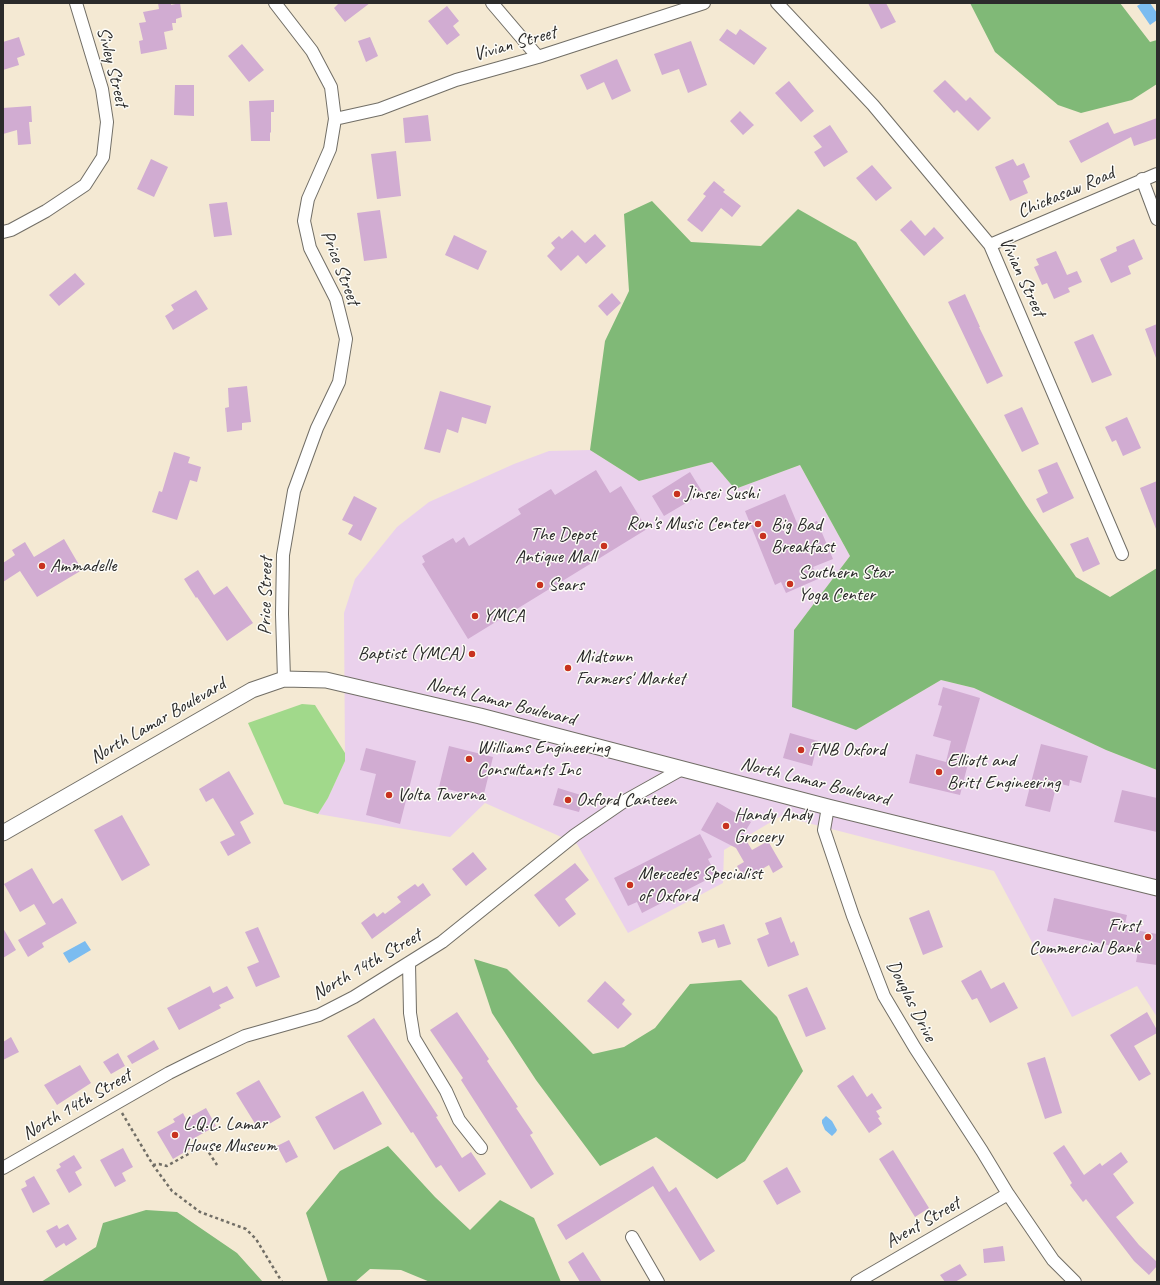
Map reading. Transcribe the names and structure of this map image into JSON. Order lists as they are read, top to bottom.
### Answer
{
  "streets": {
    "street": [
      "Vivian Street",
      "Sivley Street",
      "Chickasaw Road",
      "Price Street",
      "North Lamar Boulevard",
      "North 14th Street",
      "Douglas Drive",
      "Avent Street"
    ]
  },
  "crossings": [
    ["Vivian Street", "Chickasaw Road"],
    ["Vivian Street", "Price Street"],
    ["Price Street", "North Lamar Boulevard"],
    ["North Lamar Boulevard", "North 14th Street"],
    ["North Lamar Boulevard", "Douglas Drive"],
    ["Douglas Drive", "Avent Street"]
  ],
  "places": [
    "Jinsei Sushi",
    "Ron's Music Center",
    "Big Bad Breakfast",
    "The Depot Antique Mall",
    "Ammadelle",
    "Southern Star Yoga Center",
    "Sears",
    "YMCA",
    "Baptist (YMCA)",
    "Midtown Farmers' Market",
    "FNB Oxford",
    "Williams Engineering Consultants Inc",
    "Elliott and Britt Engineering",
    "Volta Taverna",
    "Oxford Canteen",
    "Handy Andy Grocery",
    "Mercedes Specialist of Oxford",
    "First Commercial Bank",
    "L.Q.C. Lamar House Museum"
  ]
}
